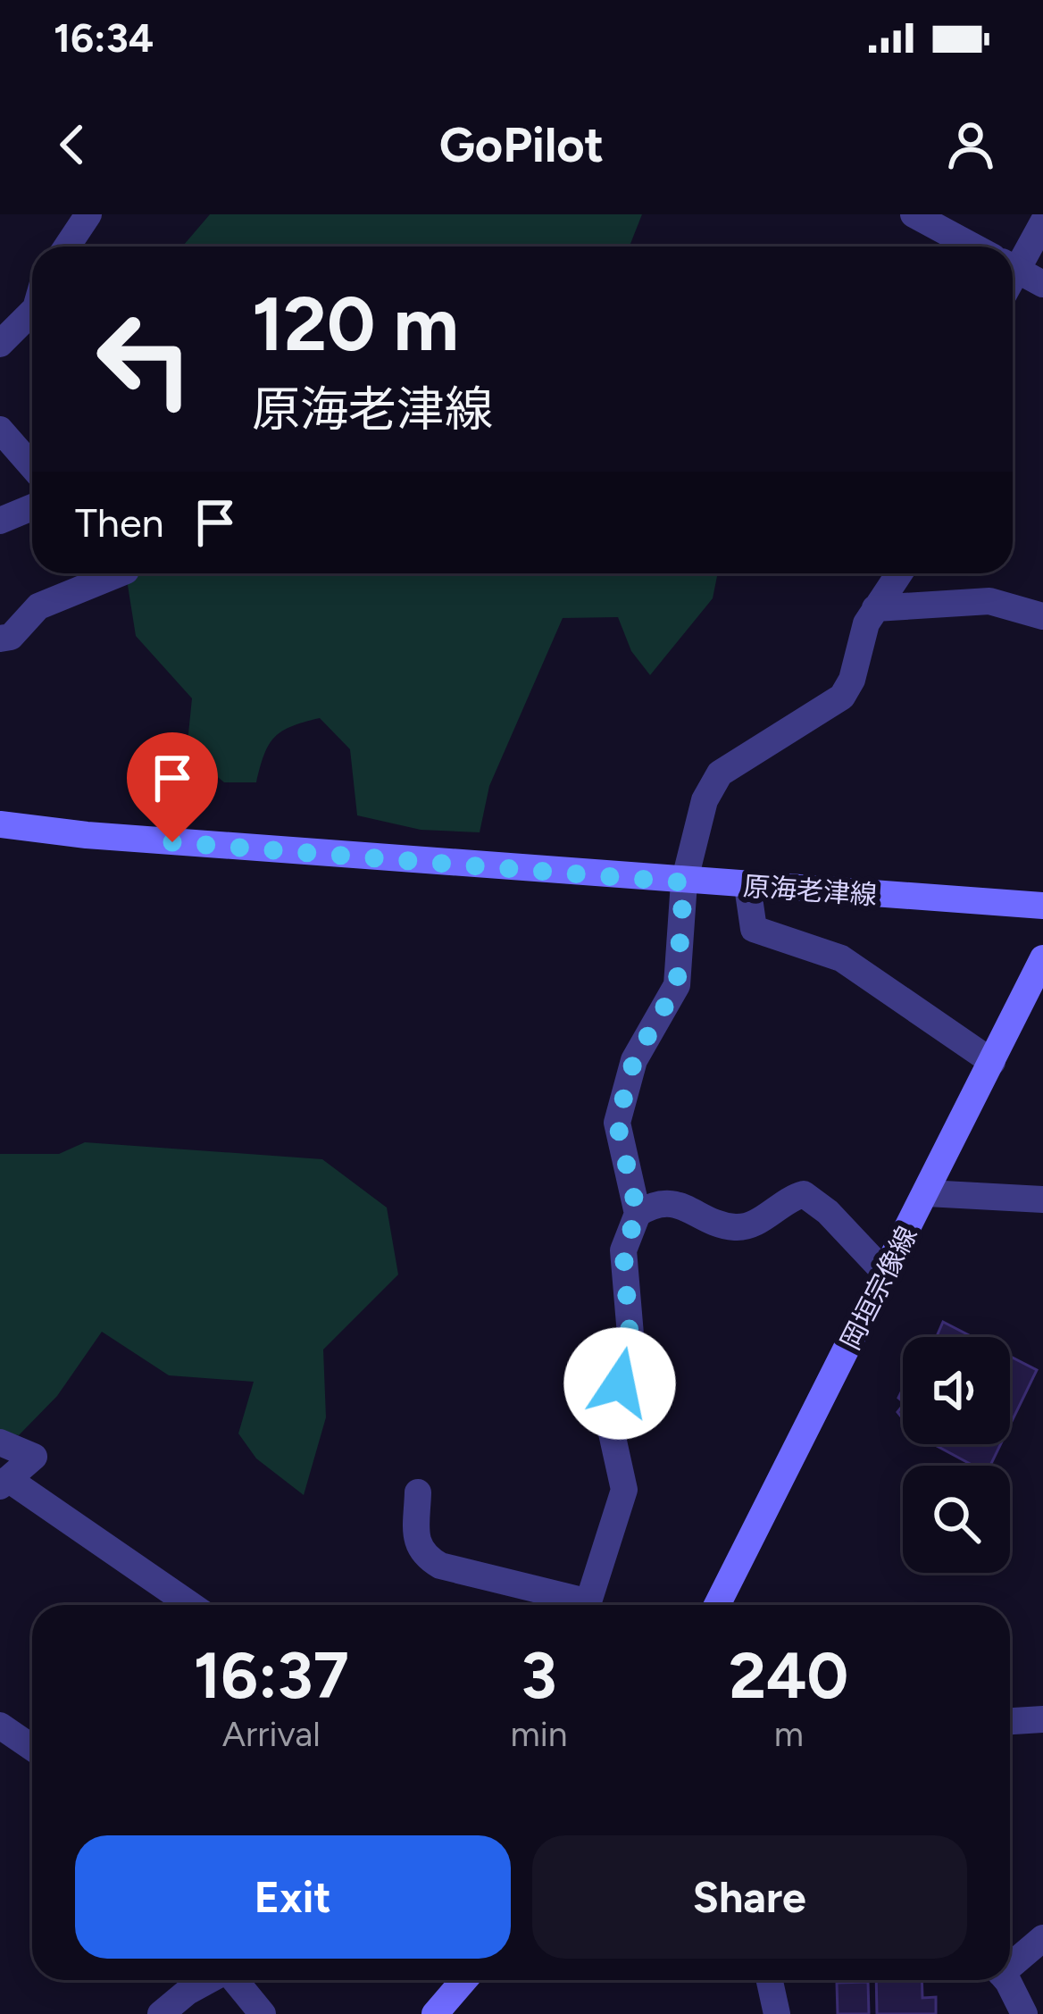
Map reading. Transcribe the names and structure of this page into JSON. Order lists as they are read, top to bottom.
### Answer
{
  "streets": {
    "main road": ["原海老津線", "岡垣宗像線"]
  },
  "page": {
    "status": "16:34",
    "header": "GoPilot",
    "turn": ["120 m", "原海老津線"],
    "then": "Then",
    "eta": [
      "16:37",
      "Arrival",
      "3",
      "min",
      "240",
      "m"
    ],
    "buttons": ["Exit", "Share"]
  }
}
